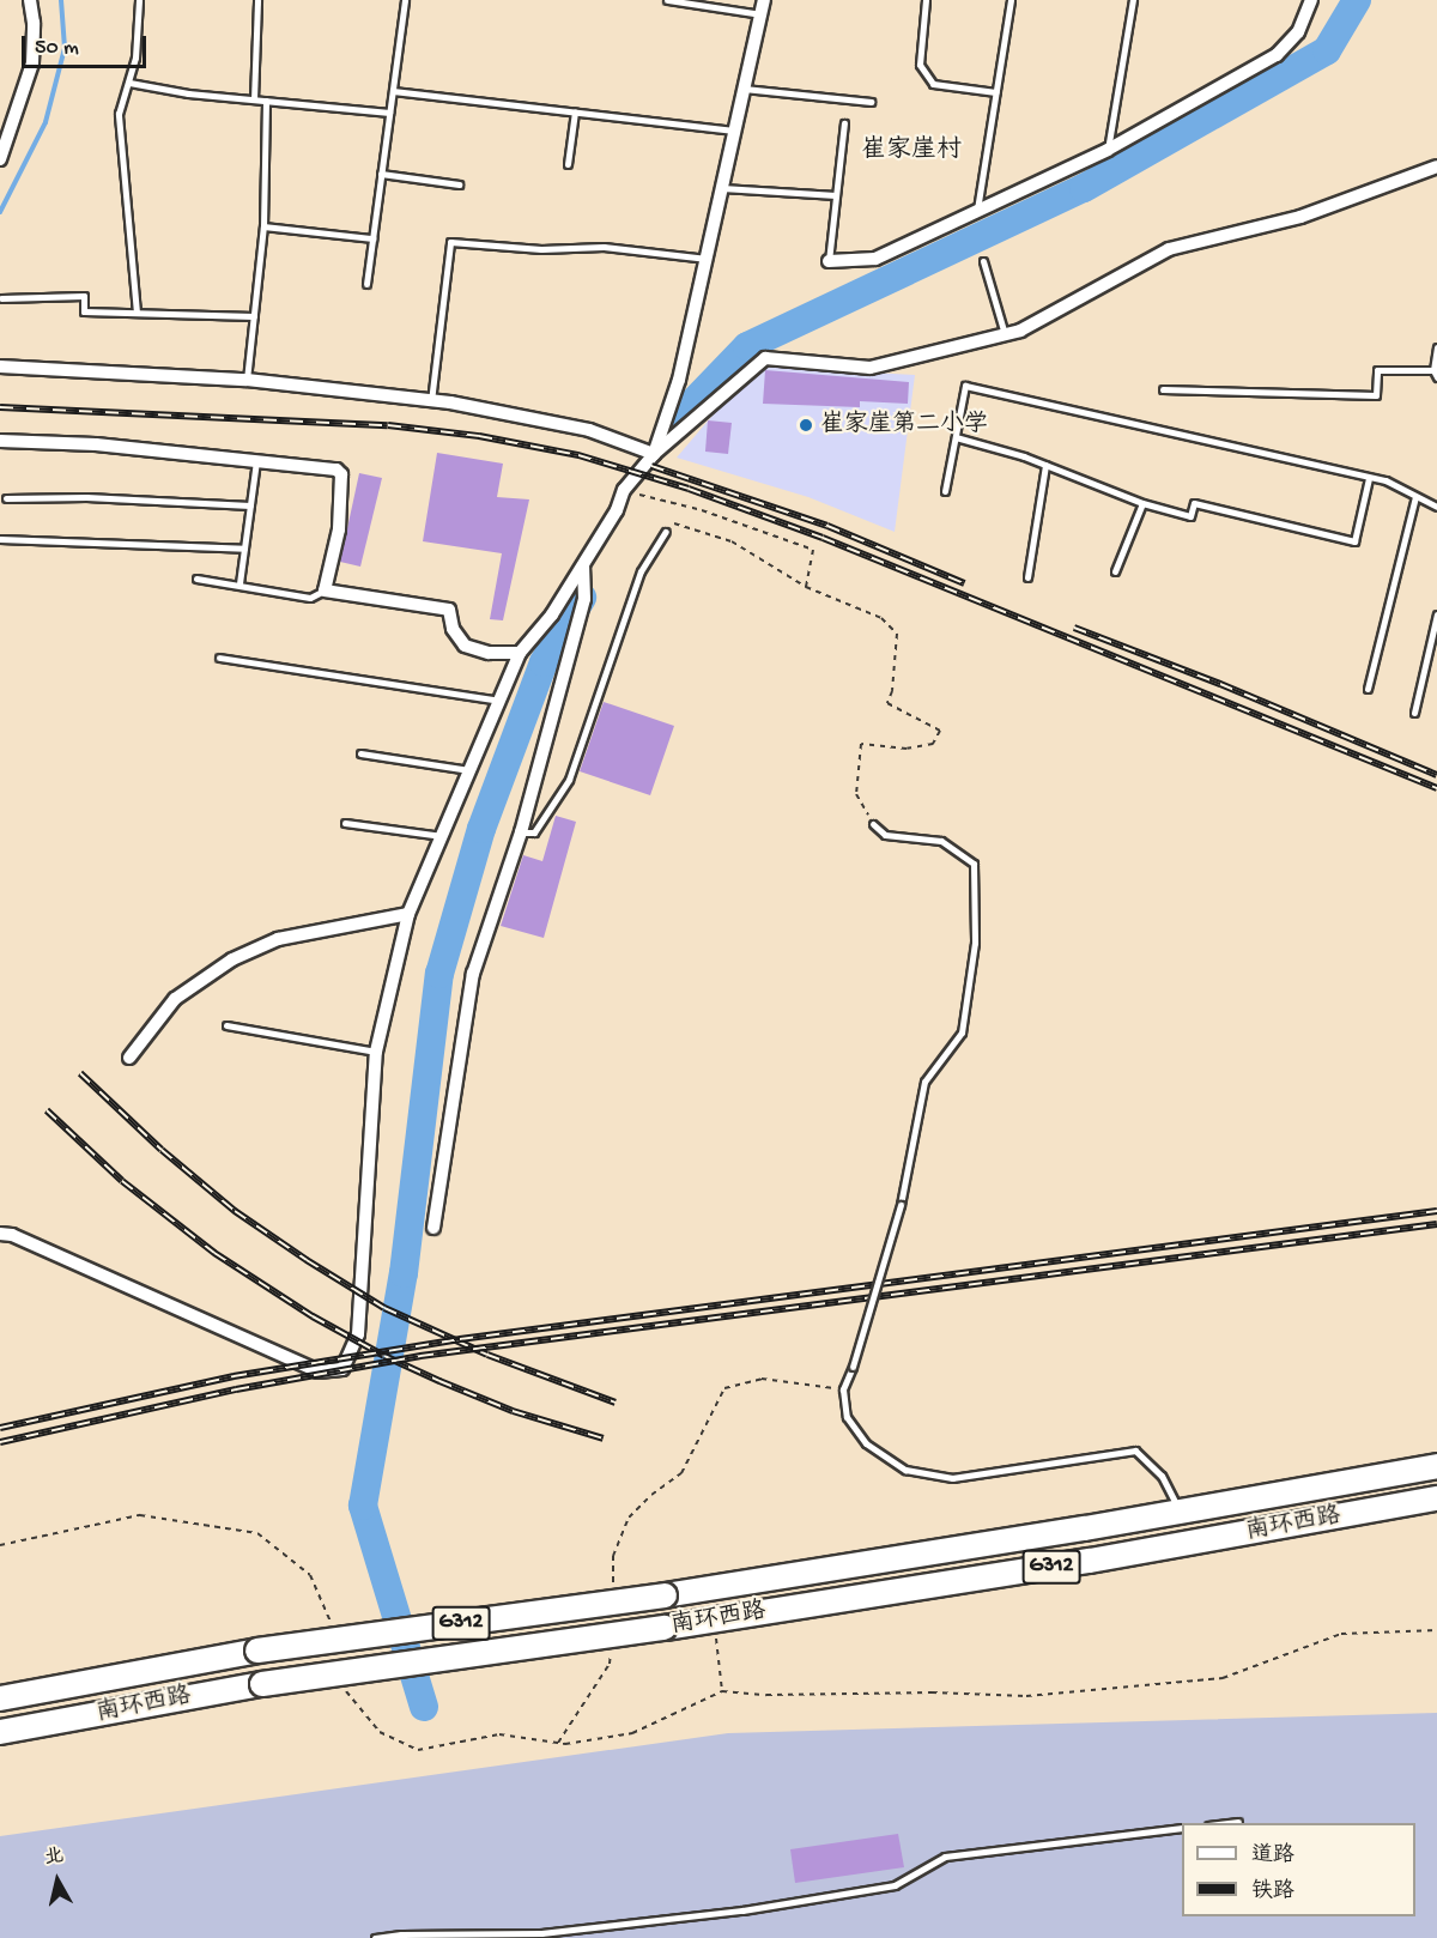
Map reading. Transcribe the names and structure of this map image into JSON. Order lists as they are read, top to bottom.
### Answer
{
  "streets": {
    "highway": ["南环西路", "G312"]
  },
  "districts": ["崔家崖村"],
  "places": ["崔家崖第二小学"],
  "legend": ["道路", "铁路"],
  "scale_bar": "50 m",
  "north": "top"
}
